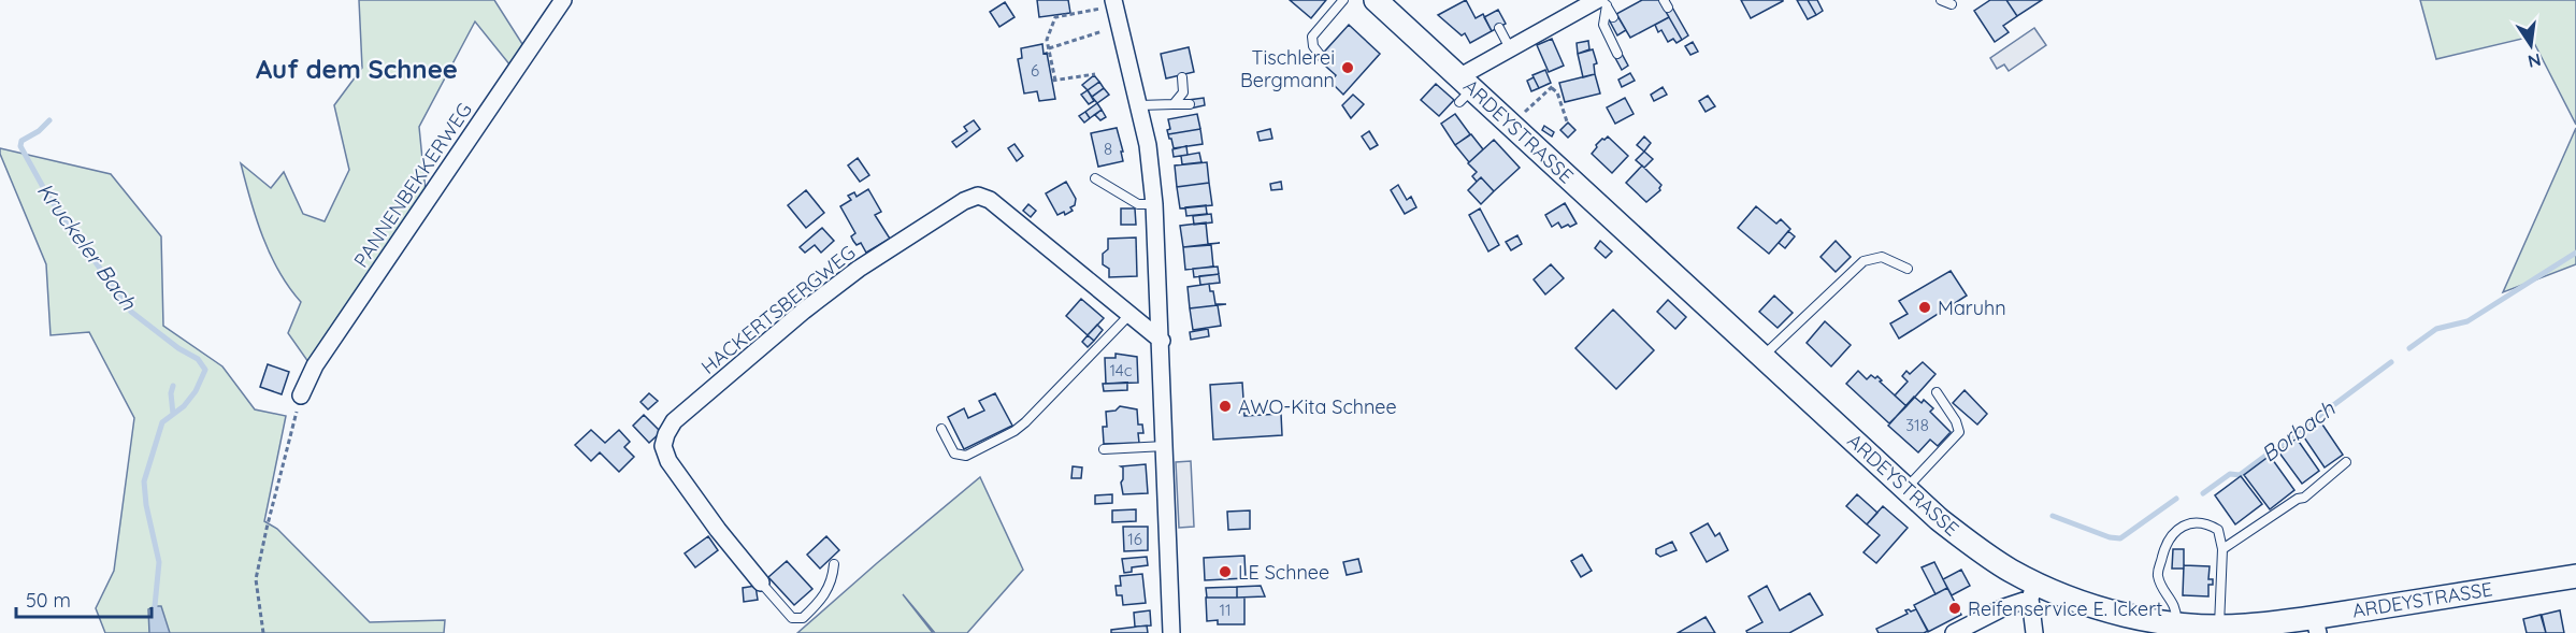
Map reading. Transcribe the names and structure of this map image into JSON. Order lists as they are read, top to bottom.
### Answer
{
  "streets": {
    "main road": ["ARDEYSTRASSE"],
    "street": ["PANNENBEKKERWEG", "HACKERTSBERGWEG"]
  },
  "districts": ["Auf dem Schnee"],
  "water": ["Kruckeler Bach", "Borbach"],
  "places": [
    "Tischlerei Bergmann",
    "Maruhn",
    "AWO-Kita Schnee",
    "LE Schnee",
    "Reifenservice E. Ickert"
  ],
  "house_numbers": [
    "6",
    "8",
    "14c",
    "318",
    "16",
    "11"
  ],
  "scale_bar": "50 m",
  "north": "bottom"
}
